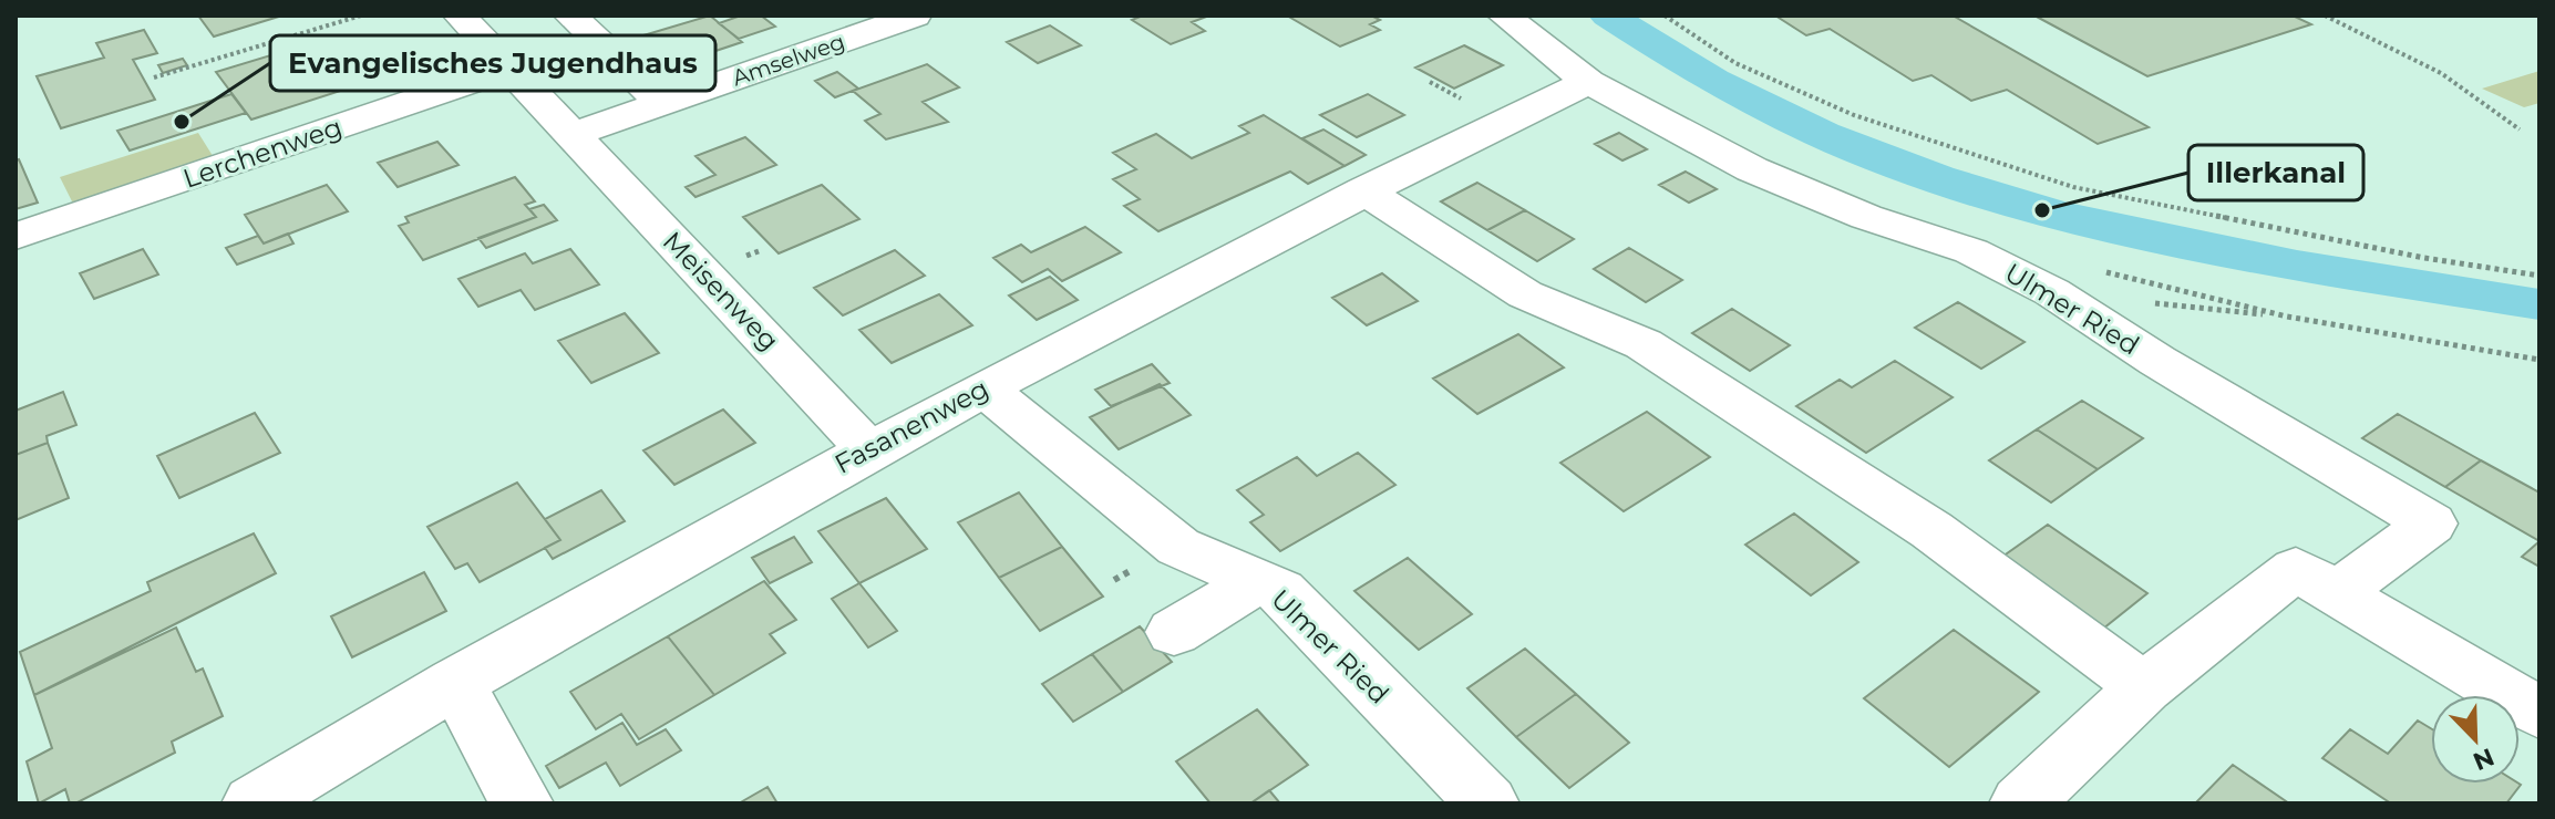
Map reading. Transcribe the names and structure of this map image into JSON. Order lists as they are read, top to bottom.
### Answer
{
  "streets": {
    "street": [
      "Amselweg",
      "Lerchenweg",
      "Meisenweg",
      "Ulmer Ried",
      "Fasanenweg"
    ]
  },
  "crossings": [
    ["Lerchenweg", "Meisenweg"],
    ["Meisenweg", "Fasanenweg"],
    ["Ulmer Ried", "Fasanenweg"]
  ],
  "places": ["Evangelisches Jugendhaus", "Illerkanal"],
  "north": "bottom right"
}
